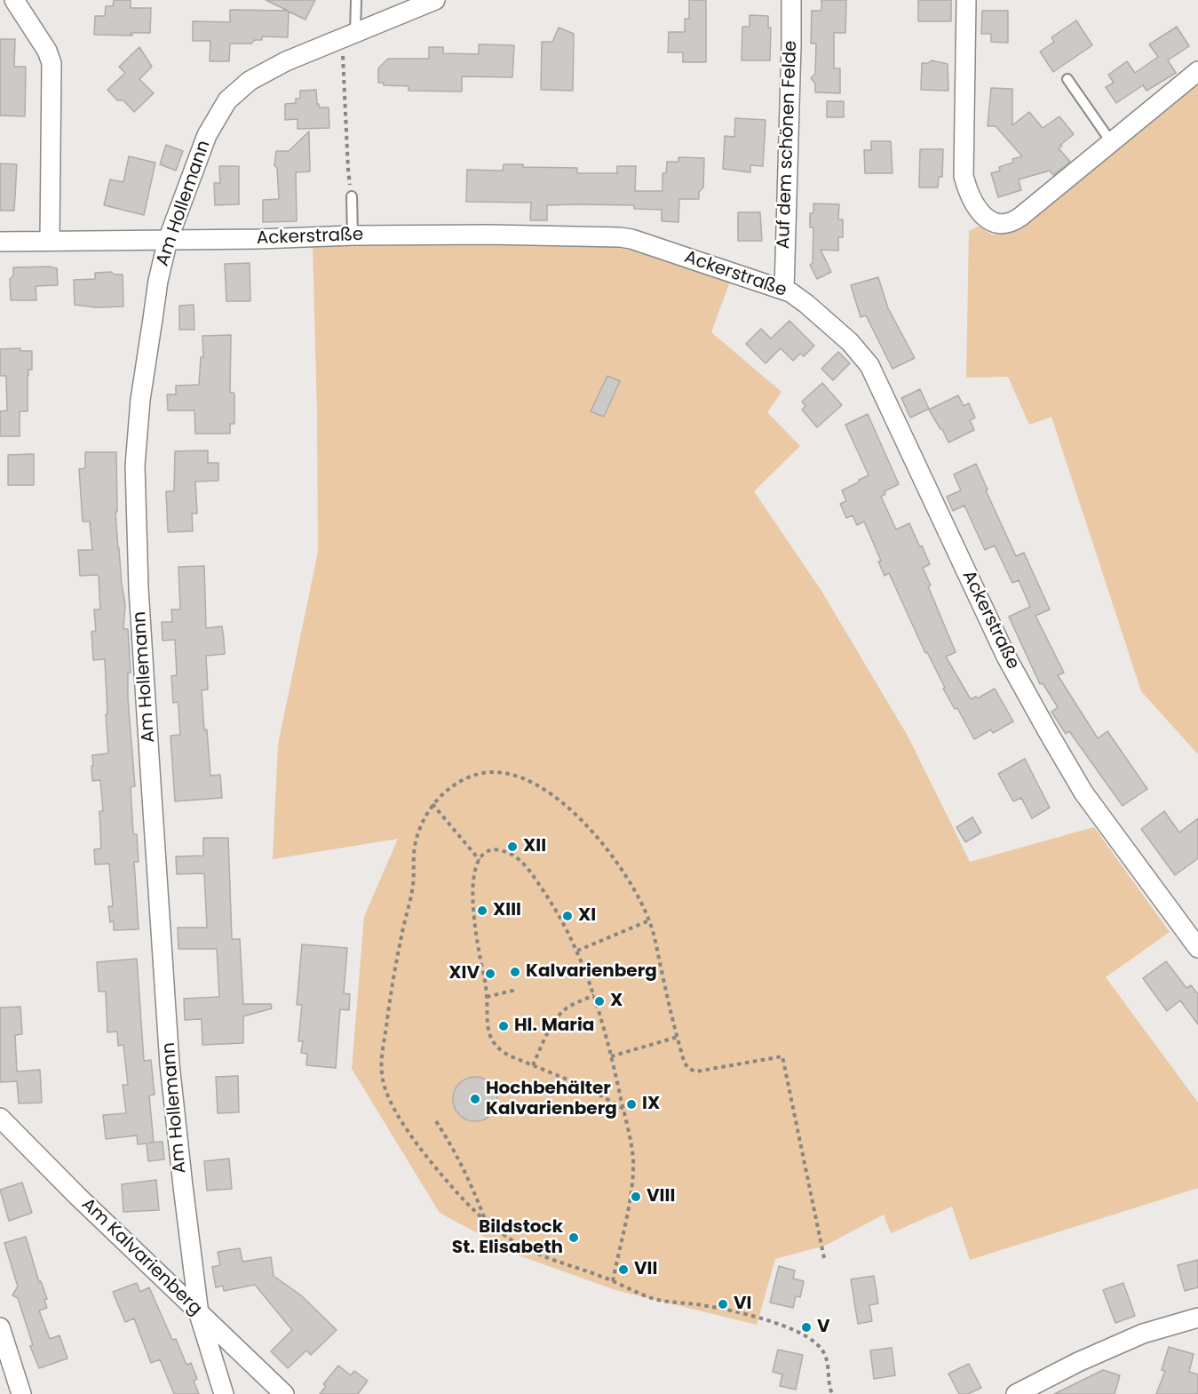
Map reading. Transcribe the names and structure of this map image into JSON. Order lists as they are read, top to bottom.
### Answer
{
  "streets": {
    "street": [
      "Auf dem schönen Felde",
      "Am Hollemann",
      "Ackerstraße",
      "Am Kalvarienberg"
    ]
  },
  "crossings": [
    ["Auf dem schönen Felde", "Ackerstraße"],
    ["Am Hollemann", "Ackerstraße"],
    ["Am Hollemann", "Am Kalvarienberg"]
  ],
  "places": [
    "XII",
    "XIII",
    "XI",
    "Kalvarienberg",
    "XIV",
    "X",
    "Hl. Maria",
    "Hochbehälter Kalvarienberg",
    "IX",
    "VIII",
    "Bildstock St. Elisabeth",
    "VII",
    "VI",
    "V"
  ]
}
